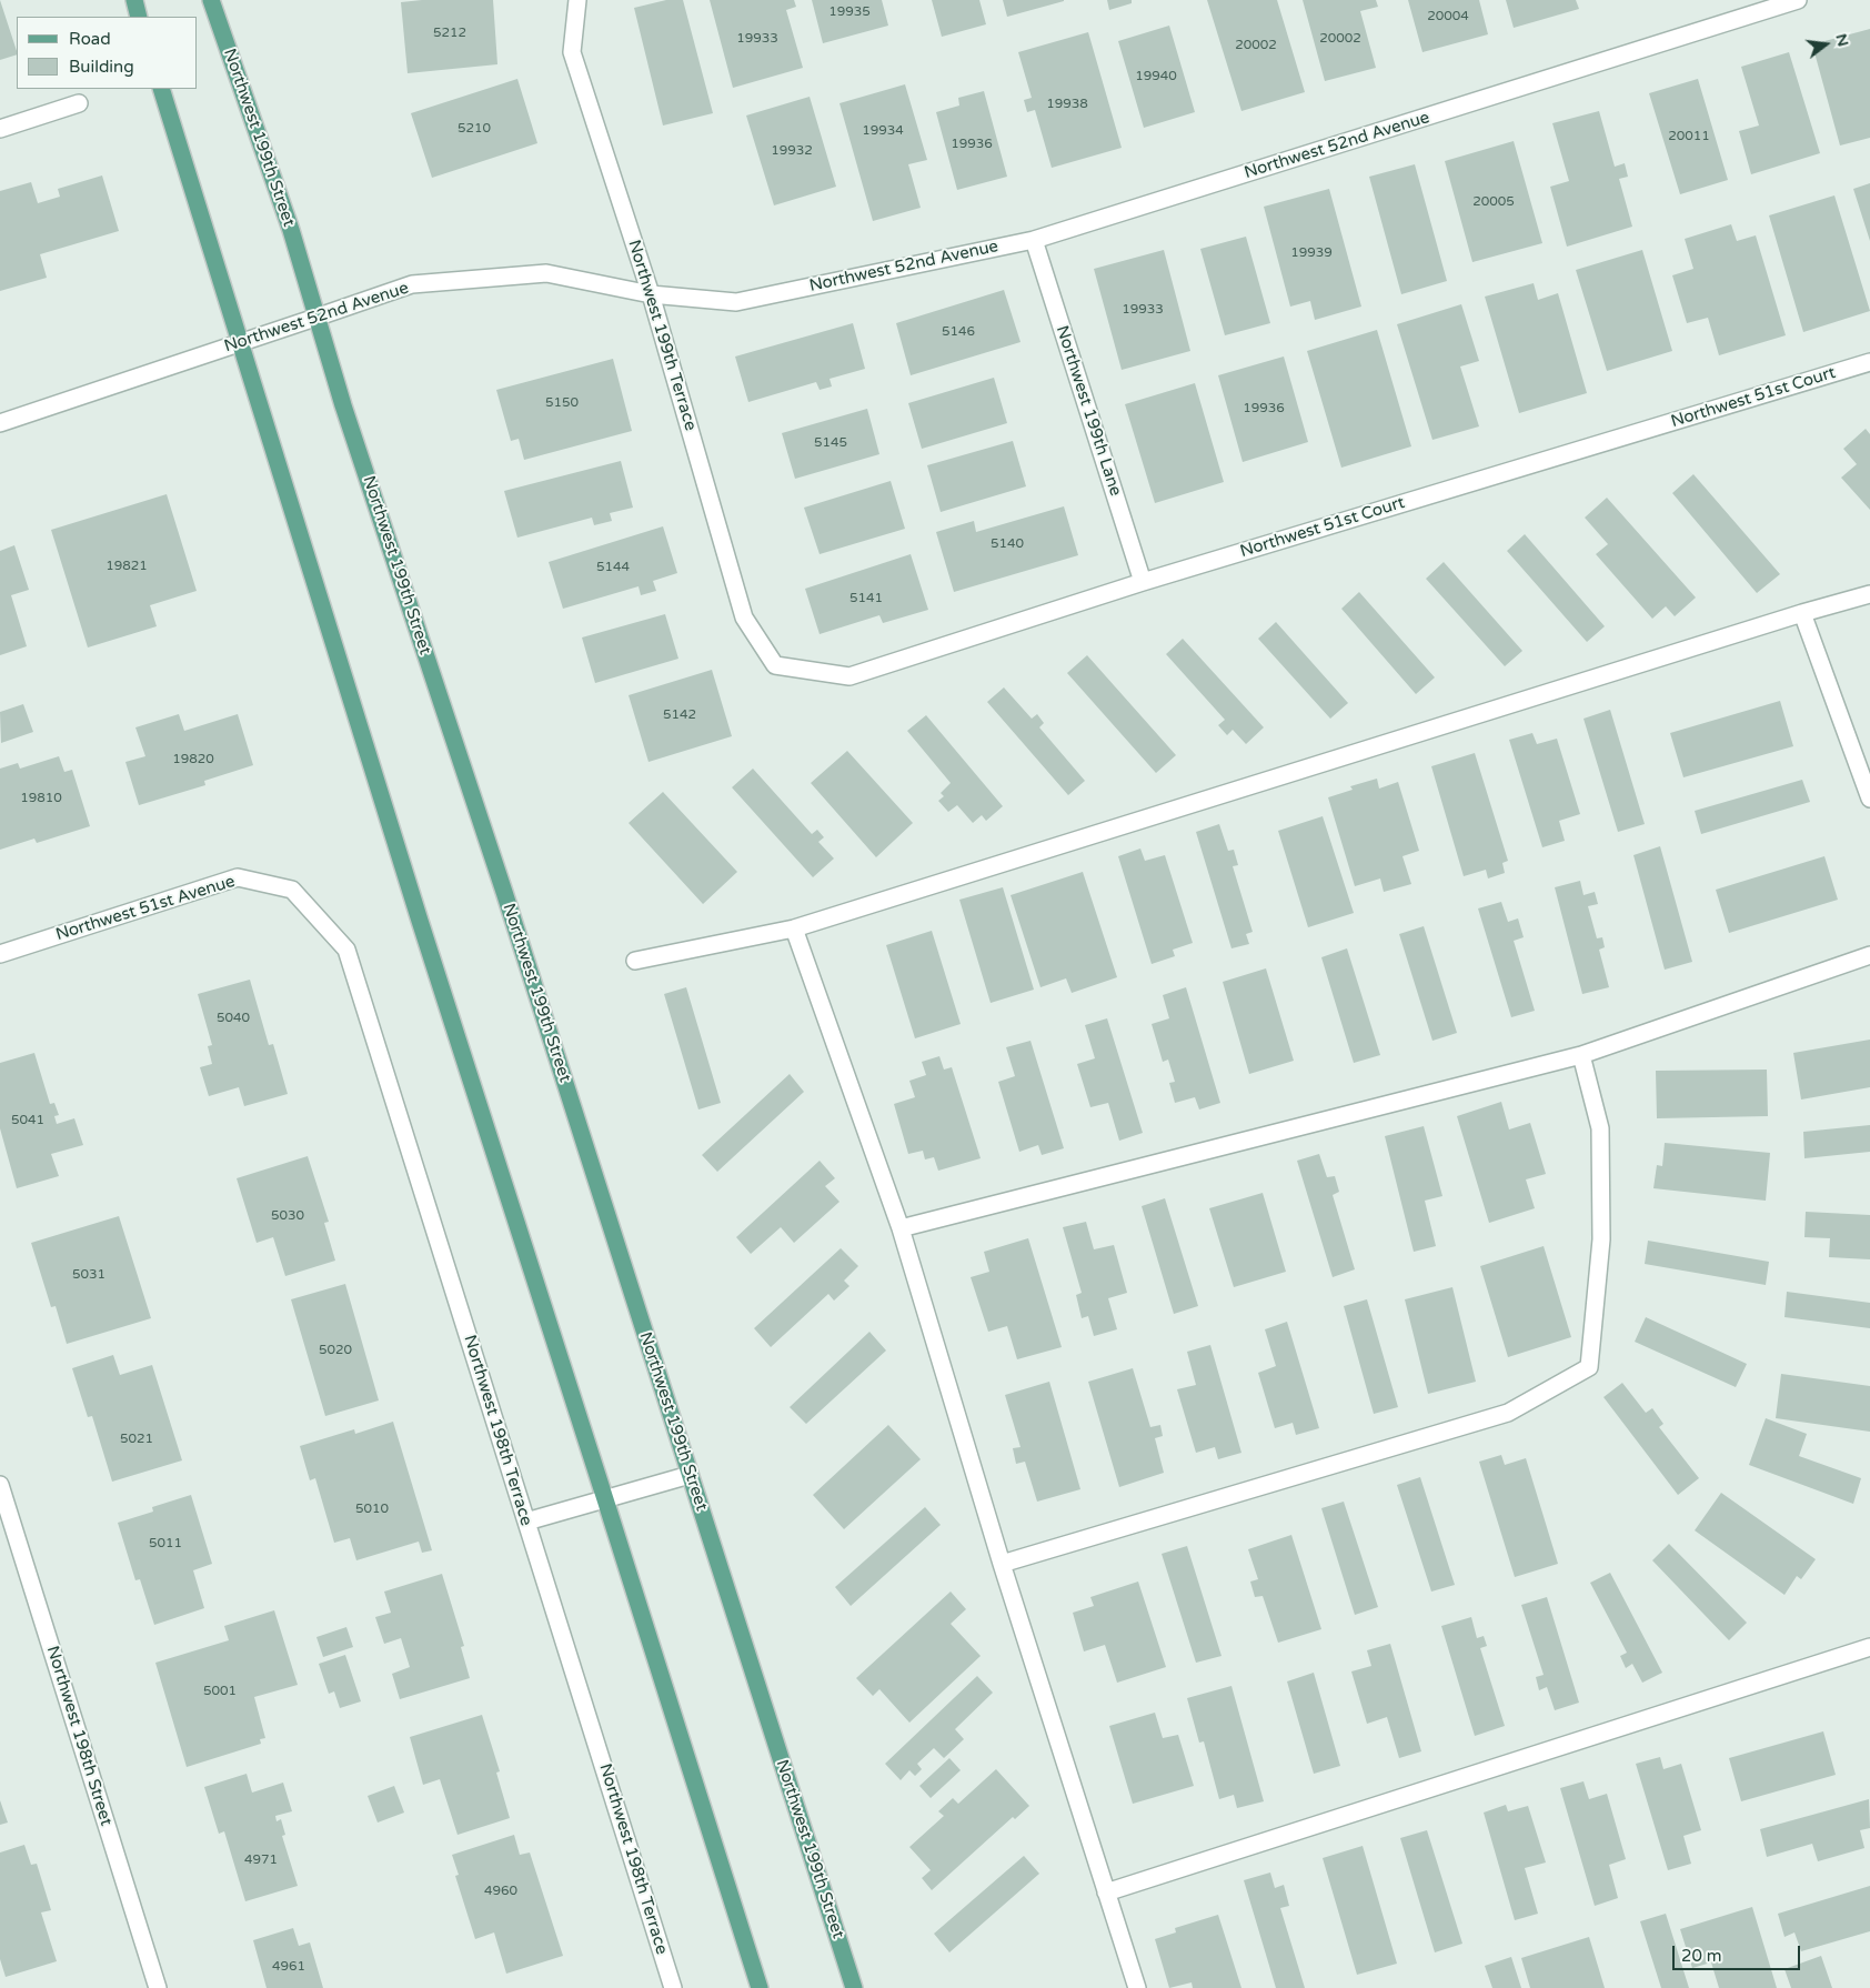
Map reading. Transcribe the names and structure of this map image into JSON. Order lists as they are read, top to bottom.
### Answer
{
  "streets": {
    "main road": ["Northwest 199th Street"],
    "street": [
      "Northwest 52nd Avenue",
      "Northwest 199th Terrace",
      "Northwest 51st Court",
      "Northwest 199th Lane",
      "Northwest 51st Avenue",
      "Northwest 198th Terrace",
      "Northwest 198th Street"
    ]
  },
  "crossings": [
    ["Northwest 199th Street", "Northwest 52nd Avenue"],
    ["Northwest 52nd Avenue", "Northwest 199th Terrace"],
    ["Northwest 52nd Avenue", "Northwest 199th Lane"],
    ["Northwest 199th Terrace", "Northwest 51st Court"],
    ["Northwest 51st Court", "Northwest 199th Lane"],
    ["Northwest 51st Avenue", "Northwest 198th Terrace"]
  ],
  "house_numbers": [
    "19935",
    "20004",
    "5212",
    "19933",
    "20002",
    "20002",
    "19940",
    "19938",
    "5210",
    "19934",
    "20011",
    "19936",
    "19932",
    "20005",
    "19939",
    "19933",
    "5146",
    "5150",
    "19936",
    "5145",
    "5140",
    "19821",
    "5144",
    "5141",
    "5142",
    "19820",
    "19810",
    "5040",
    "5041",
    "5030",
    "5031",
    "5020",
    "5021",
    "5010",
    "5011",
    "5001",
    "4971",
    "4960",
    "4961"
  ],
  "legend": ["Road", "Building"],
  "scale_bar": "20 m",
  "north": "right"
}
